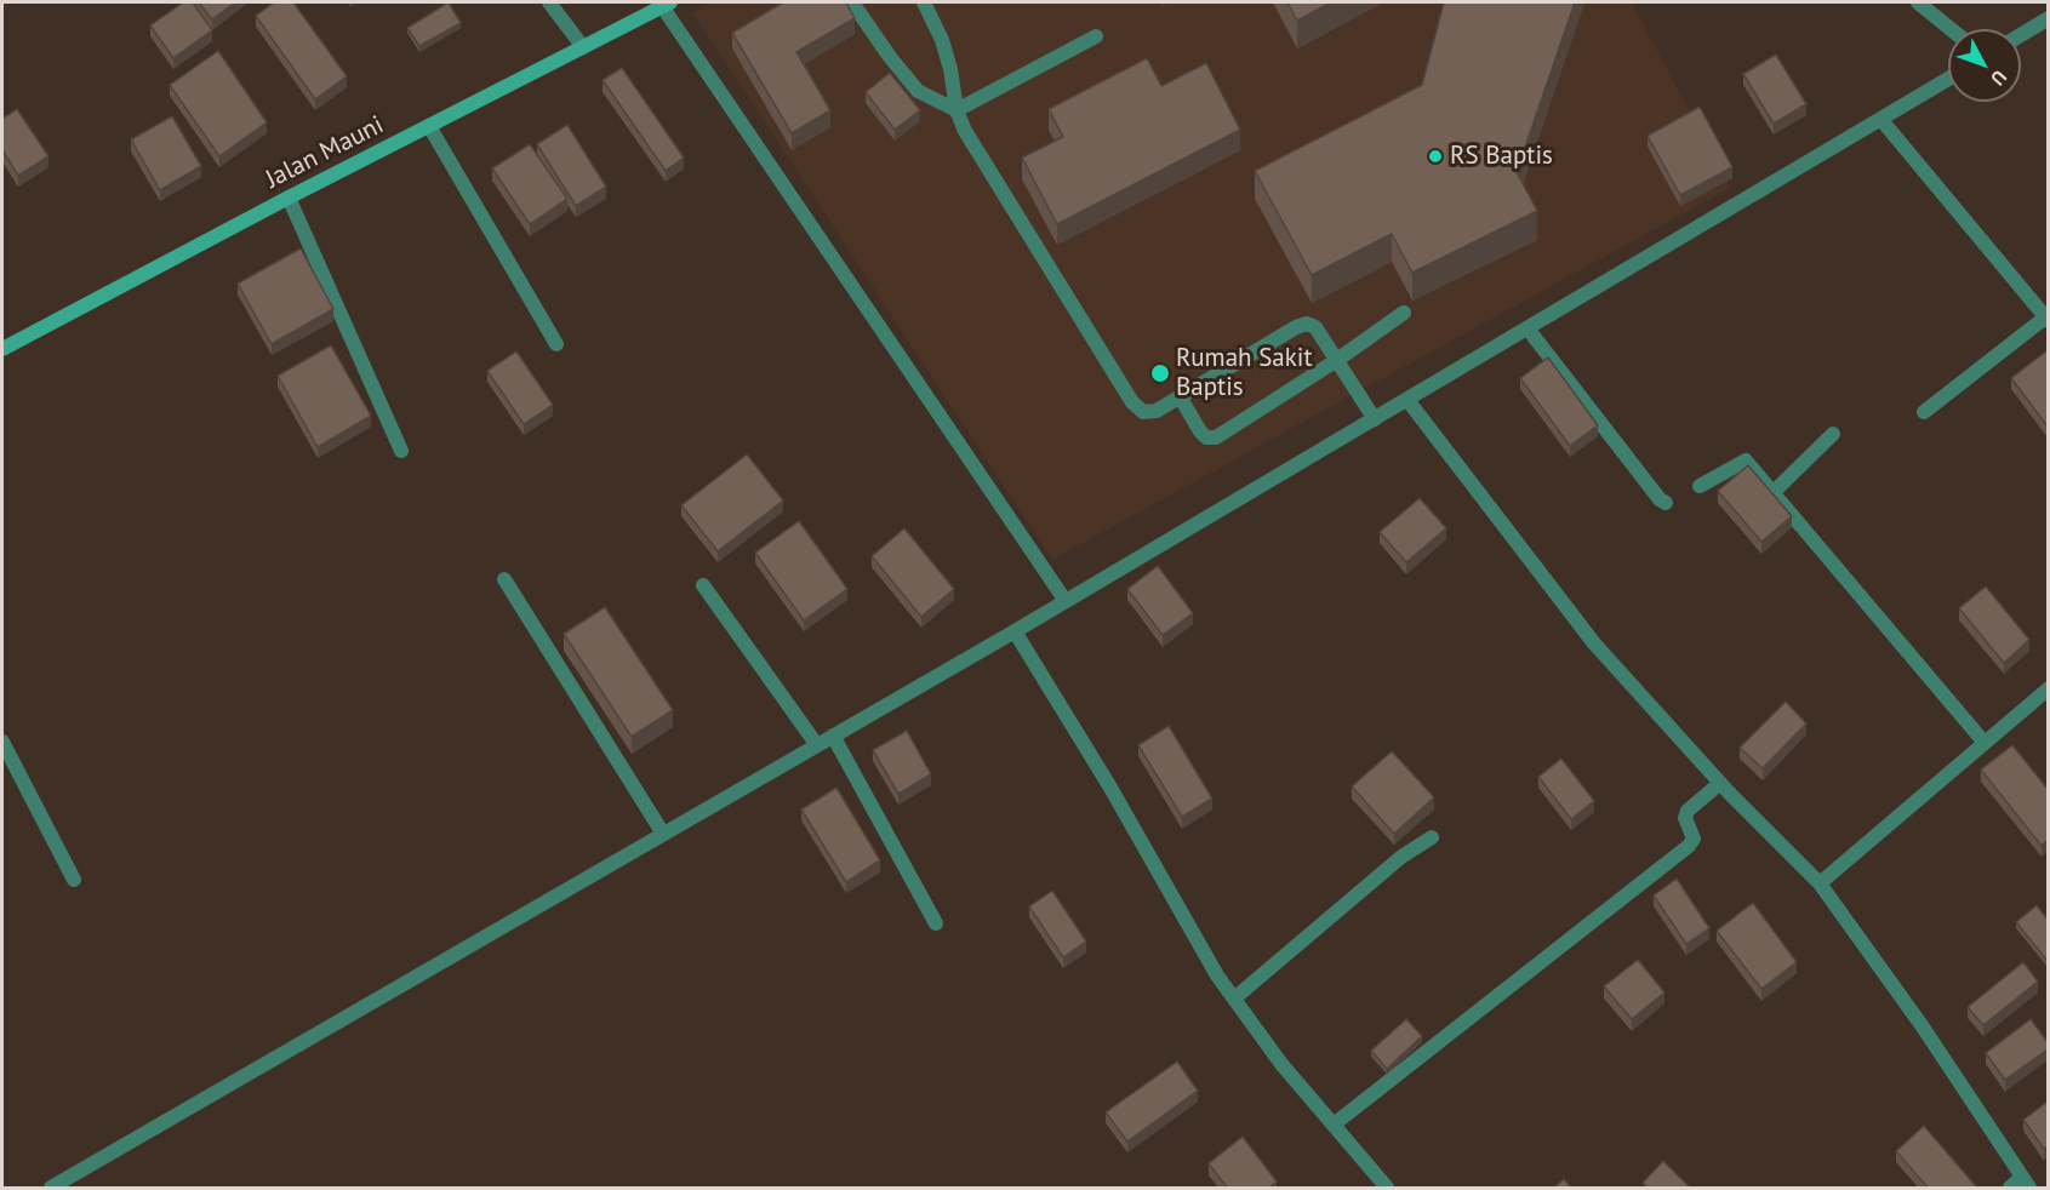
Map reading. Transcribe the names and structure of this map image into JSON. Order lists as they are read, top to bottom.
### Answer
{
  "streets": {
    "main road": ["Jalan Mauni"]
  },
  "places": ["RS Baptis", "Rumah Sakit Baptis"],
  "north": "bottom right"
}
